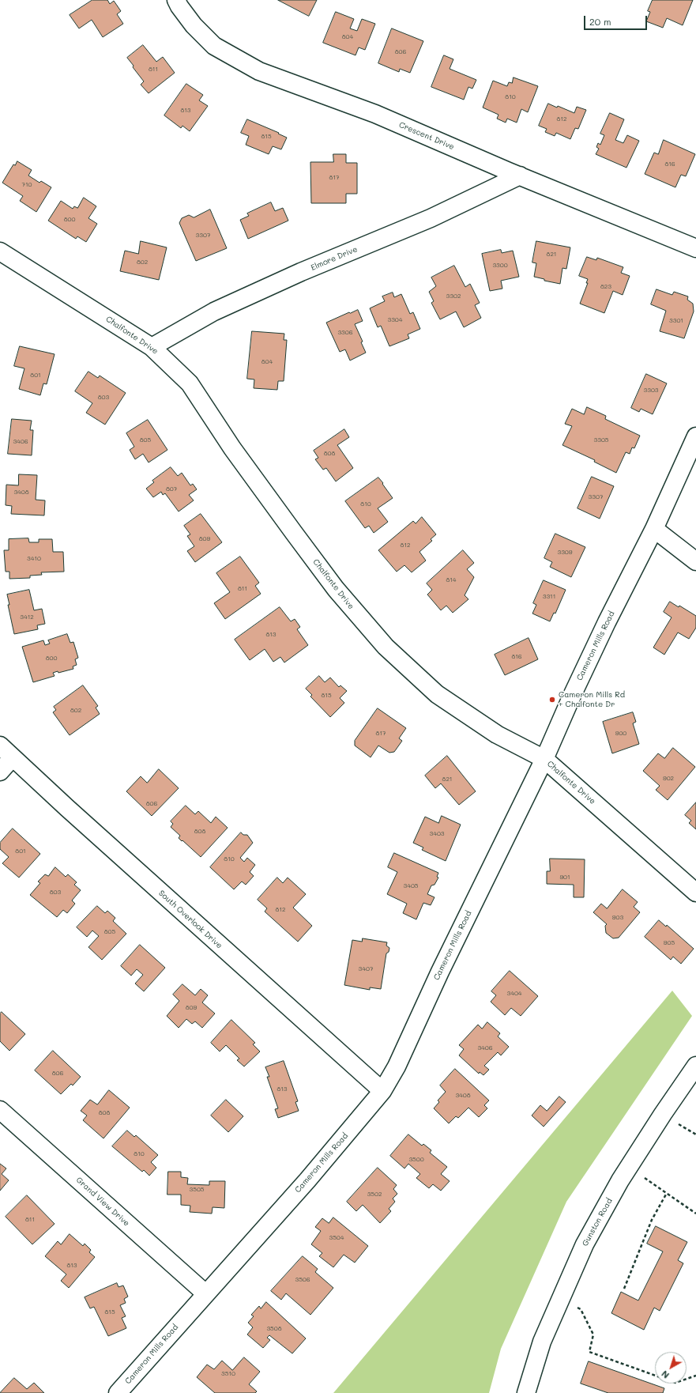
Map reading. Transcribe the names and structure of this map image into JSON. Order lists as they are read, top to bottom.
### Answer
{
  "streets": {
    "street": [
      "Crescent Drive",
      "Elmore Drive",
      "Chalfonte Drive",
      "Cameron Mills Road",
      "South Overlook Drive",
      "Grand View Drive",
      "Gunston Road"
    ]
  },
  "crossings": [
    ["Crescent Drive", "Elmore Drive"],
    ["Elmore Drive", "Chalfonte Drive"],
    ["Chalfonte Drive", "Cameron Mills Road"],
    ["Cameron Mills Road", "South Overlook Drive"],
    ["Cameron Mills Road", "Grand View Drive"]
  ],
  "places": ["Cameron Mills Rd + Chalfonte Dr"],
  "house_numbers": [
    "804",
    "806",
    "811",
    "810",
    "813",
    "812",
    "815",
    "816",
    "817",
    "710",
    "800",
    "3307",
    "821",
    "802",
    "3300",
    "823",
    "3302",
    "3304",
    "3301",
    "3306",
    "804",
    "801",
    "3303",
    "803",
    "805",
    "3305",
    "3406",
    "808",
    "807",
    "3408",
    "3307",
    "810",
    "809",
    "812",
    "3309",
    "3410",
    "814",
    "811",
    "3311",
    "3412",
    "813",
    "816",
    "800",
    "815",
    "802",
    "817",
    "900",
    "902",
    "821",
    "806",
    "808",
    "3403",
    "801",
    "810",
    "901",
    "3405",
    "803",
    "812",
    "903",
    "805",
    "905",
    "3407",
    "3404",
    "809",
    "3406",
    "806",
    "813",
    "3408",
    "808",
    "810",
    "3500",
    "3505",
    "3502",
    "811",
    "3504",
    "813",
    "3506",
    "815",
    "3508",
    "3510"
  ],
  "scale_bar": "20 m",
  "north": "bottom left"
}
